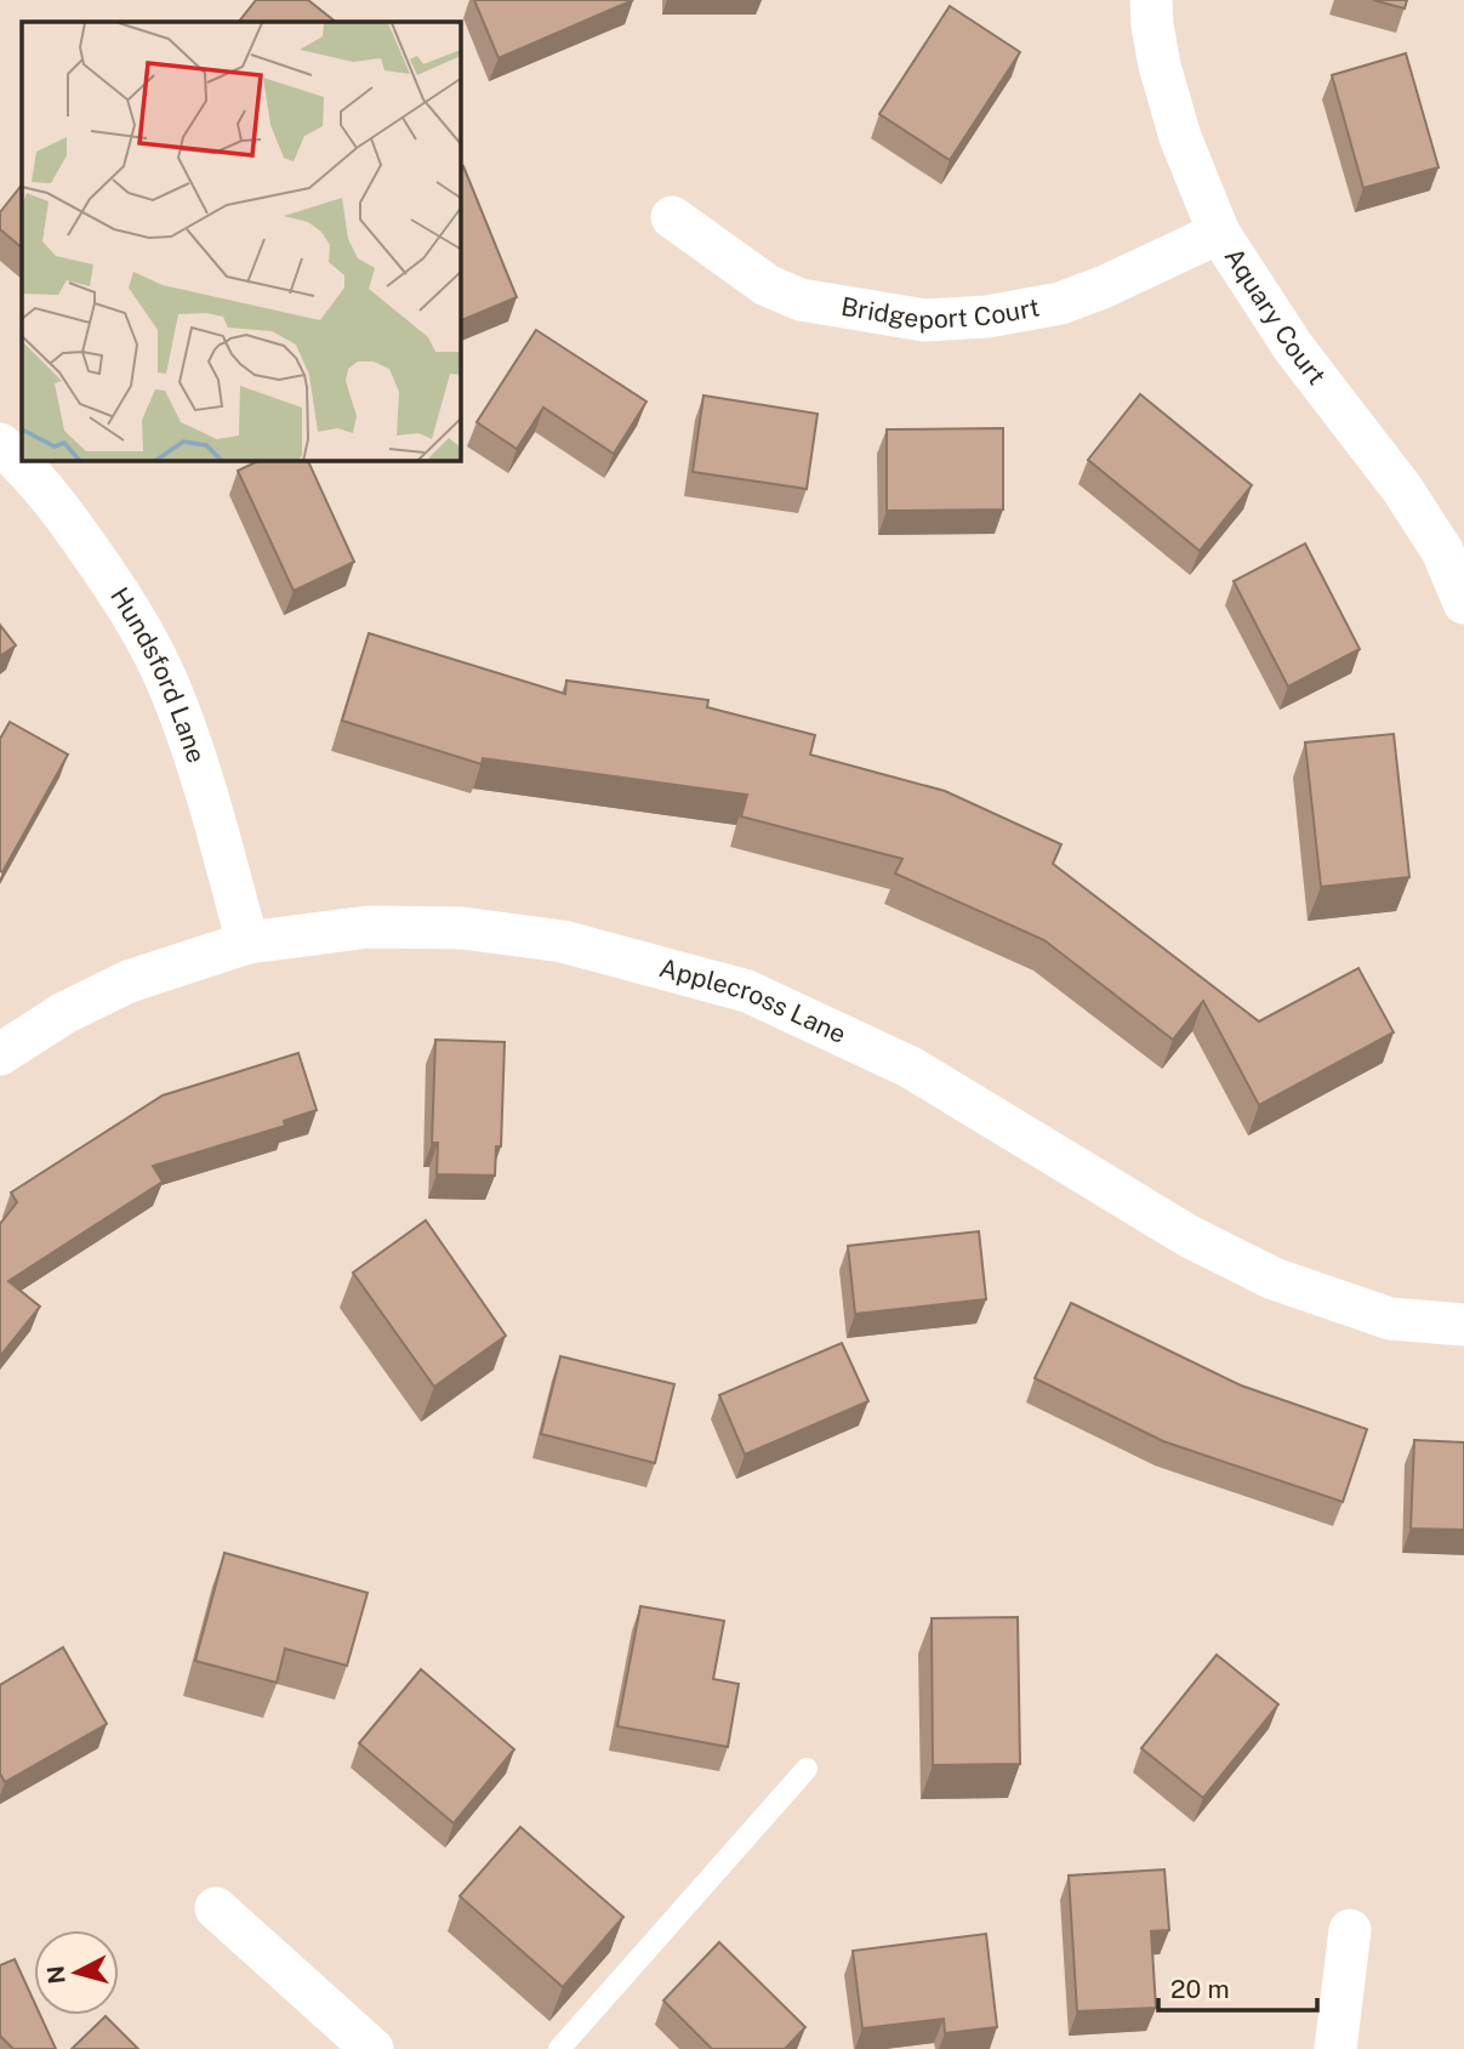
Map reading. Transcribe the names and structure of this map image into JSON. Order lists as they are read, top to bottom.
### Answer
{
  "streets": {
    "street": [
      "Bridgeport Court",
      "Aquary Court",
      "Hundsford Lane",
      "Applecross Lane"
    ]
  },
  "crossings": [
    ["Bridgeport Court", "Aquary Court"],
    ["Hundsford Lane", "Applecross Lane"]
  ],
  "scale_bar": "20 m",
  "north": "left"
}
